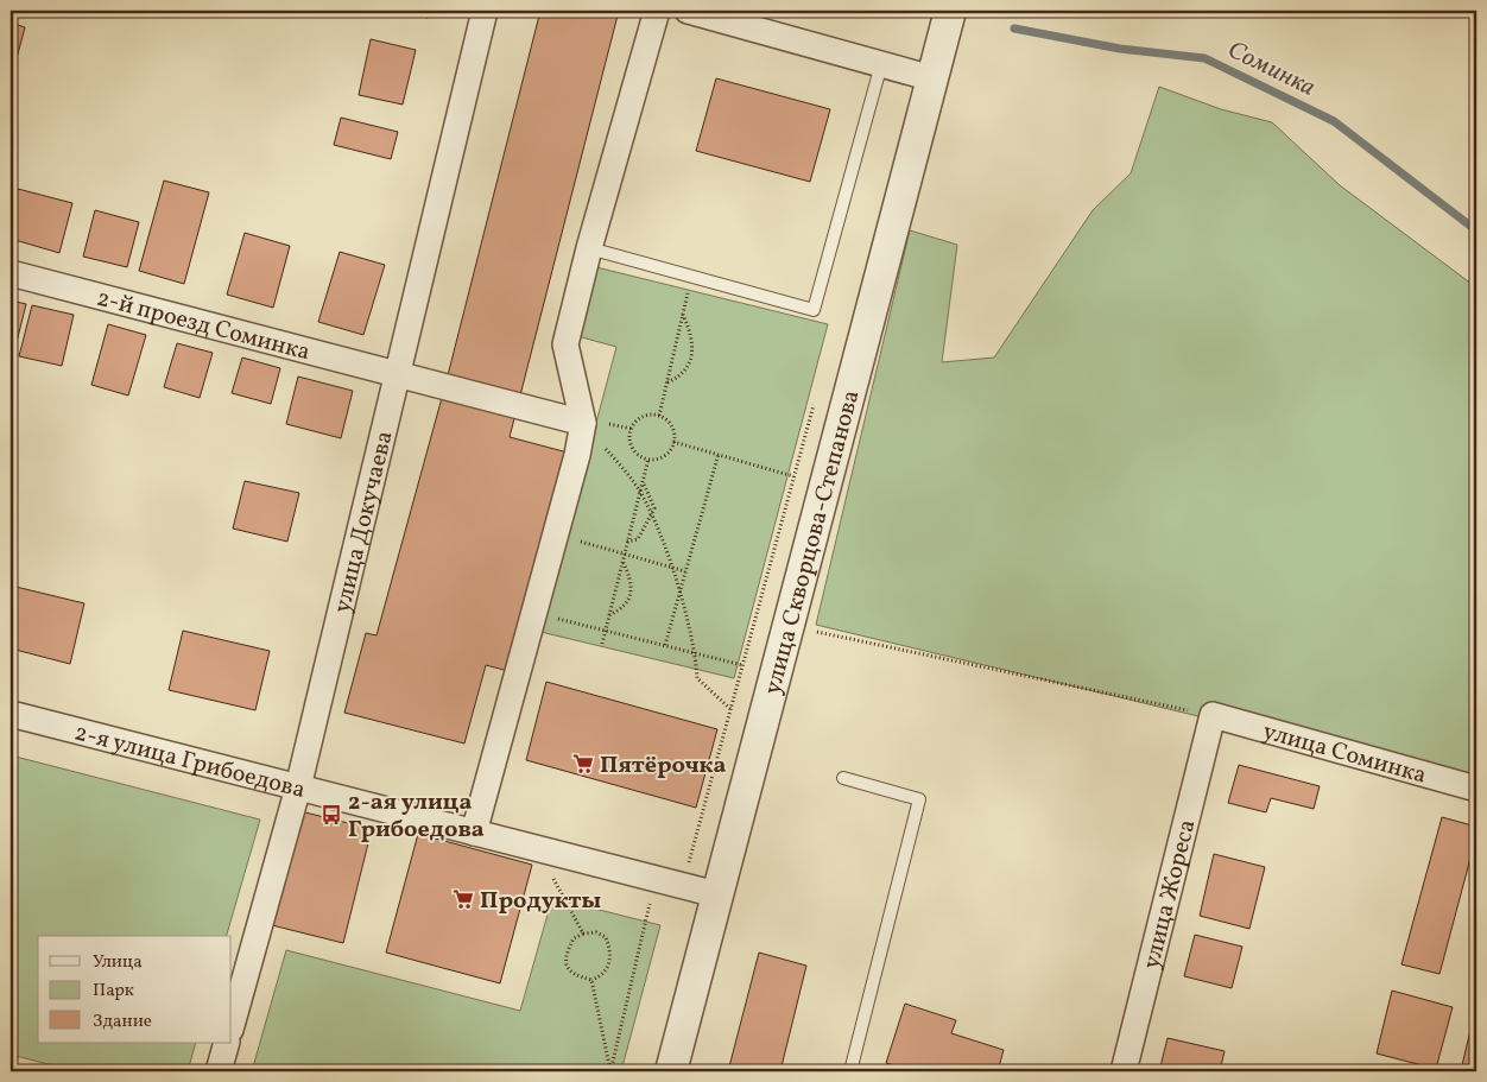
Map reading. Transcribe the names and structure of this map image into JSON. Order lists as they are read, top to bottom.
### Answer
{
  "streets": {
    "street": [
      "2-й проезд Соминка",
      "улица Докучаева",
      "улица Скворцова-Степанова",
      "улица Соминка",
      "2-я улица Грибоедова",
      "улица Жореса"
    ]
  },
  "crossings": [
    ["2-й проезд Соминка", "улица Докучаева"],
    ["улица Докучаева", "2-я улица Грибоедова"],
    ["улица Скворцова-Степанова", "2-я улица Грибоедова"],
    ["улица Соминка", "улица Жореса"]
  ],
  "water": ["Соминка"],
  "places": {
    "supermarket": ["Пятёрочка", "Продукты"],
    "bus stop": ["2-ая улица Грибоедова"]
  },
  "legend": ["Улица", "Парк", "Здание"]
}
